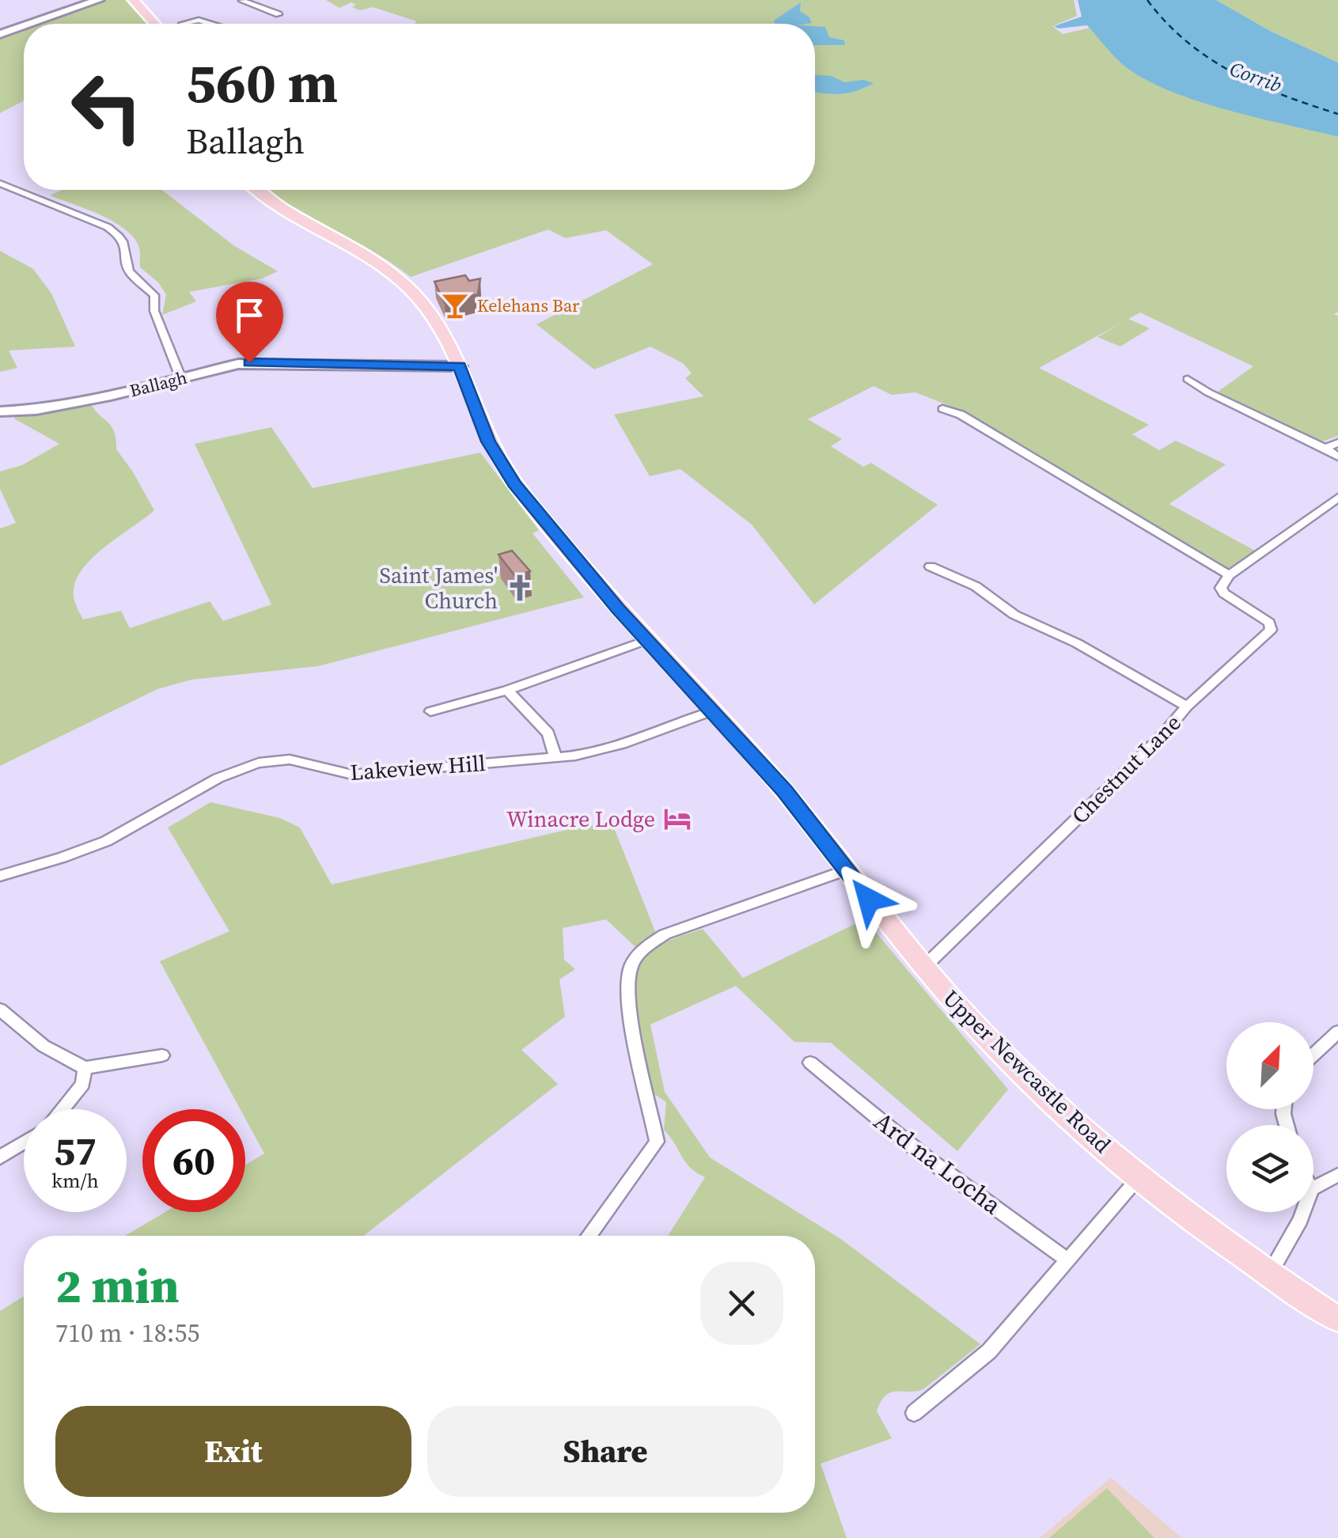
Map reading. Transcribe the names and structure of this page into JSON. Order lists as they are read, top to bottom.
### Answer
{
  "streets": {
    "main road": ["Upper Newcastle Road"],
    "street": [
      "Ballagh",
      "Lakeview Hill",
      "Chestnut Lane",
      "Ard na Locha"
    ]
  },
  "crossings": [
    ["Ballagh", "Upper Newcastle Road"],
    ["Lakeview Hill", "Upper Newcastle Road"],
    ["Chestnut Lane", "Upper Newcastle Road"]
  ],
  "water": ["Corrib"],
  "places": {
    "bar": ["Kelehans Bar"],
    "church": ["Saint James' Church"],
    "hotel": ["Winacre Lodge"]
  },
  "north": "top right",
  "page": {
    "turn": ["560 m", "Ballagh"],
    "speed": "57 km/h",
    "limit": "60",
    "heading": ["2 min", "710 m · 18:55"],
    "buttons": ["Exit", "Share"]
  }
}
